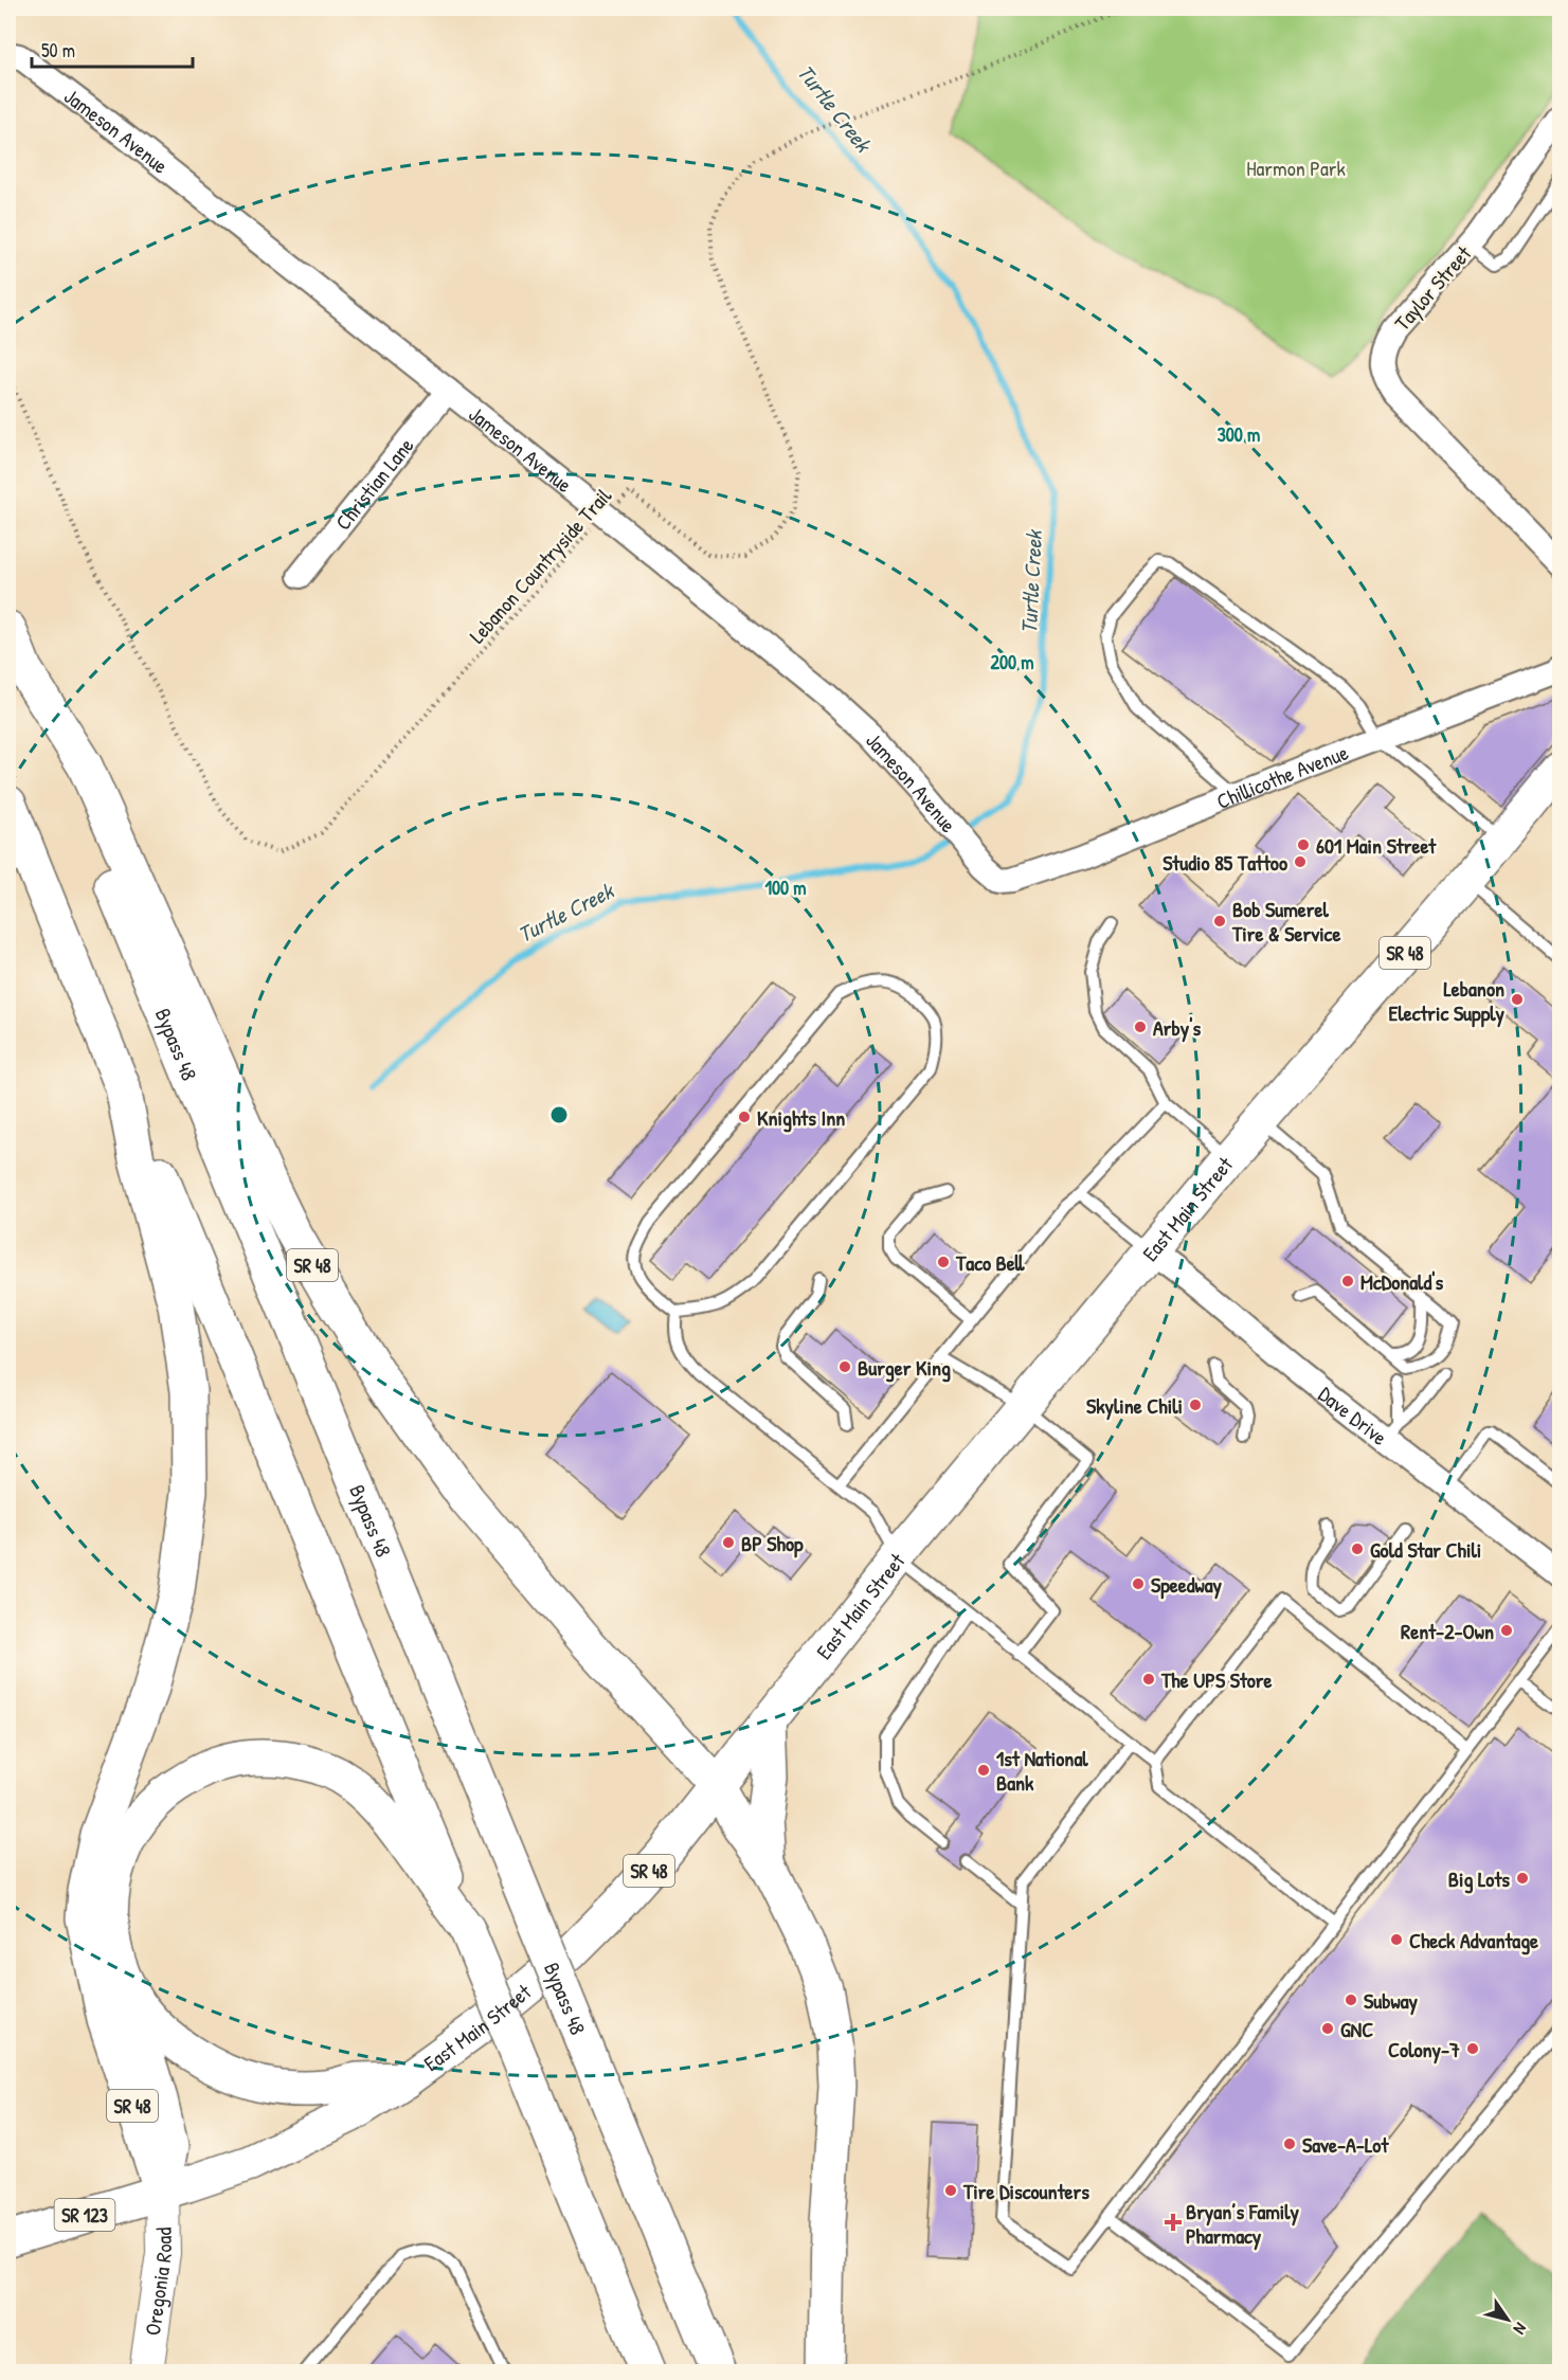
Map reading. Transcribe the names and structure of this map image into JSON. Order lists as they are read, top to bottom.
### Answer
{
  "streets": {
    "main road": [
      "SR 48",
      "Bypass 48",
      "East Main Street",
      "SR 123"
    ],
    "street": [
      "Jameson Avenue",
      "Taylor Street",
      "Christian Lane",
      "Chillicothe Avenue",
      "Dave Drive",
      "Oregonia Road"
    ],
    "path": ["Lebanon Countryside Trail"]
  },
  "crossings": [
    ["Jameson Avenue", "Christian Lane"],
    ["Jameson Avenue", "Lebanon Countryside Trail"],
    ["Jameson Avenue", "Chillicothe Avenue"],
    ["SR 48", "Bypass 48"],
    ["SR 48", "East Main Street"],
    ["SR 48", "Oregonia Road"],
    ["East Main Street", "Dave Drive"],
    ["East Main Street", "Oregonia Road"]
  ],
  "water": ["Turtle Creek"],
  "parks": ["Harmon Park"],
  "places": {
    "other": [
      "601 Main Street",
      "Studio 85 Tattoo",
      "Bob Sumerel Tire & Service",
      "Lebanon Electric Supply",
      "Arby's",
      "Knights Inn",
      "Taco Bell",
      "McDonald's",
      "Burger King",
      "Skyline Chili",
      "BP Shop",
      "Gold Star Chili",
      "Speedway",
      "Rent-2-Own",
      "The UPS Store",
      "1st National Bank",
      "Big Lots",
      "Check Advantage",
      "Subway",
      "GNC",
      "Colony-7",
      "Save-A-Lot",
      "Tire Discounters"
    ],
    "health": ["Bryan’s Family Pharmacy"]
  },
  "scale_bar": "50 m",
  "north": "bottom right",
  "rings": ["300 m", "200 m", "100 m"]
}
